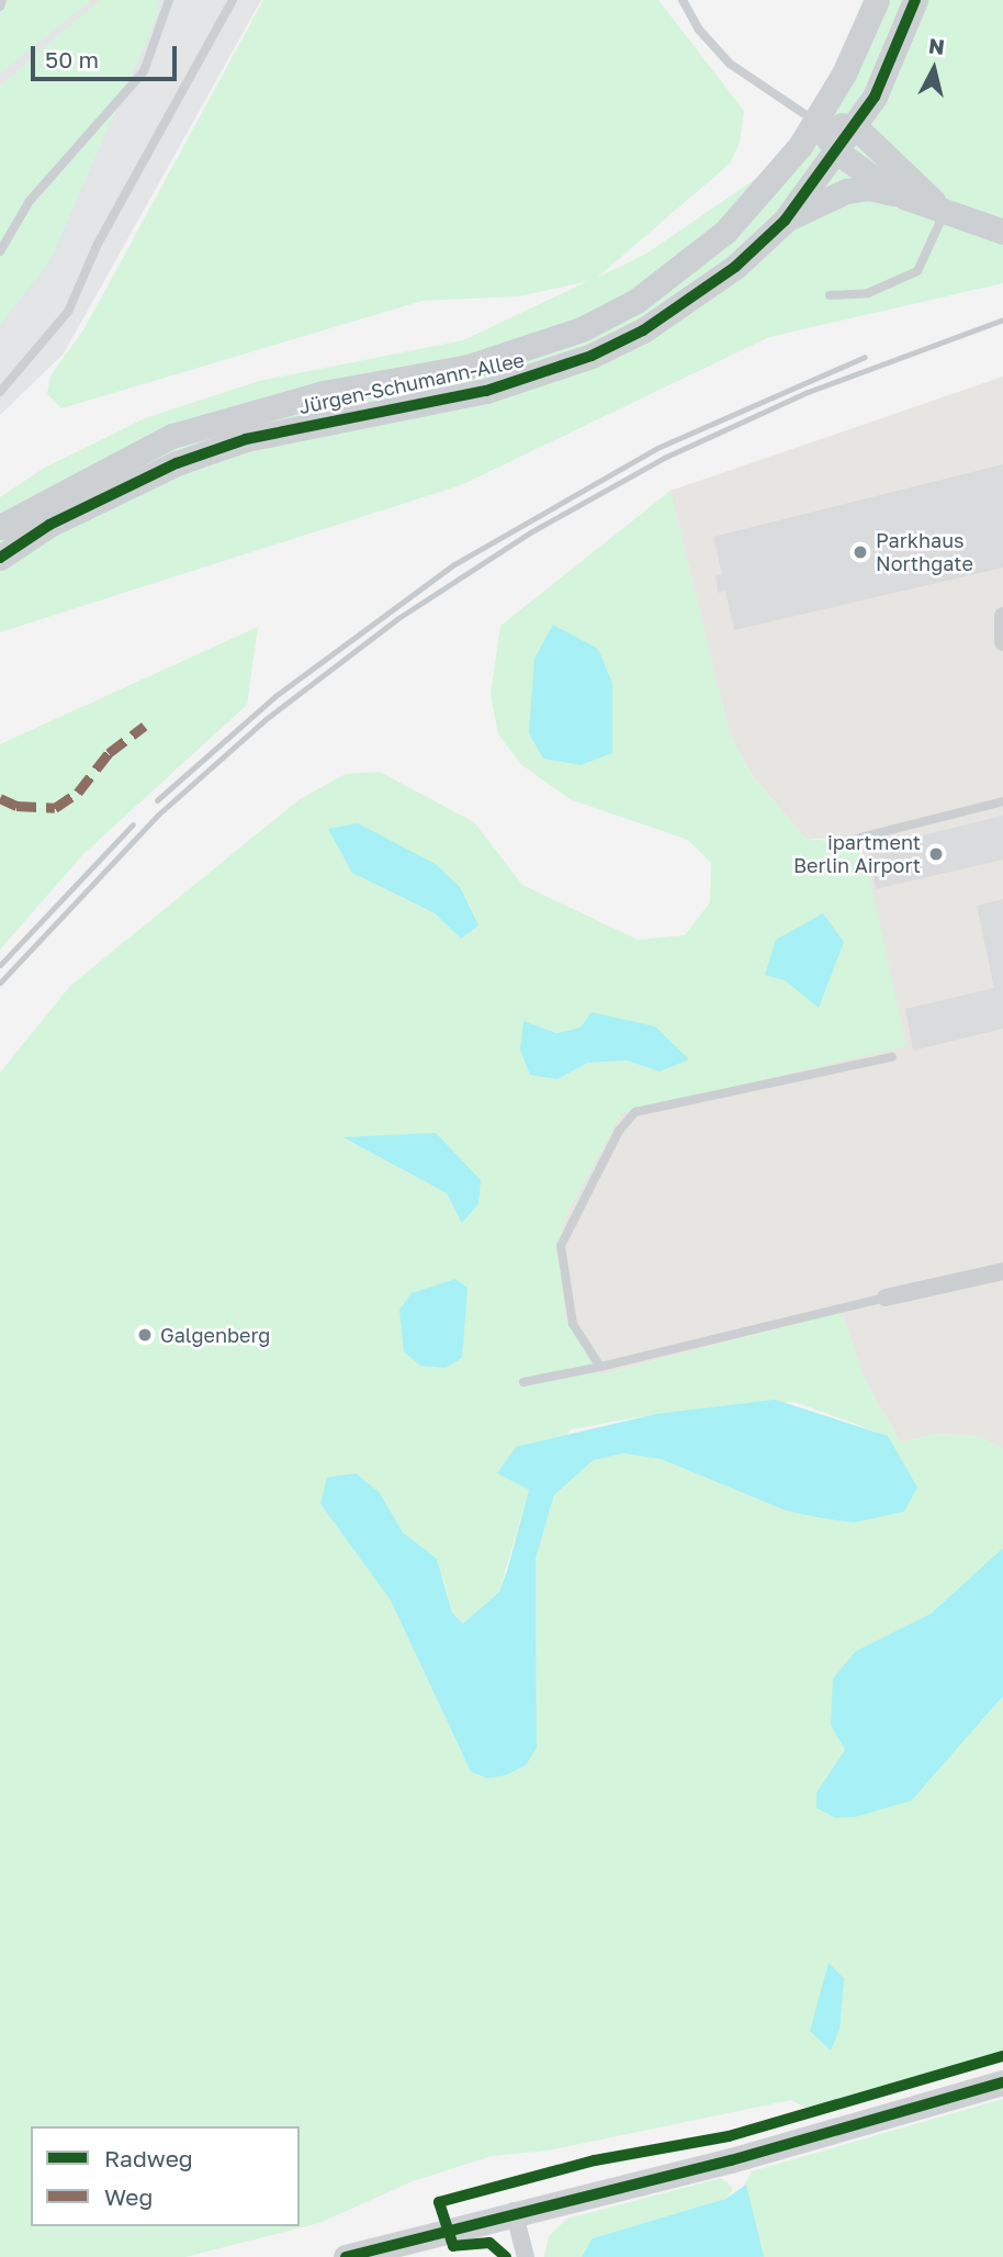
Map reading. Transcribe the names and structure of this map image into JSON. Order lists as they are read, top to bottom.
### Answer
{
  "streets": {
    "street": ["Jürgen-Schumann-Allee"]
  },
  "places": ["Parkhaus Northgate", "ipartment Berlin Airport", "Galgenberg"],
  "legend": ["Radweg", "Weg"],
  "scale_bar": "50 m",
  "north": "top"
}
